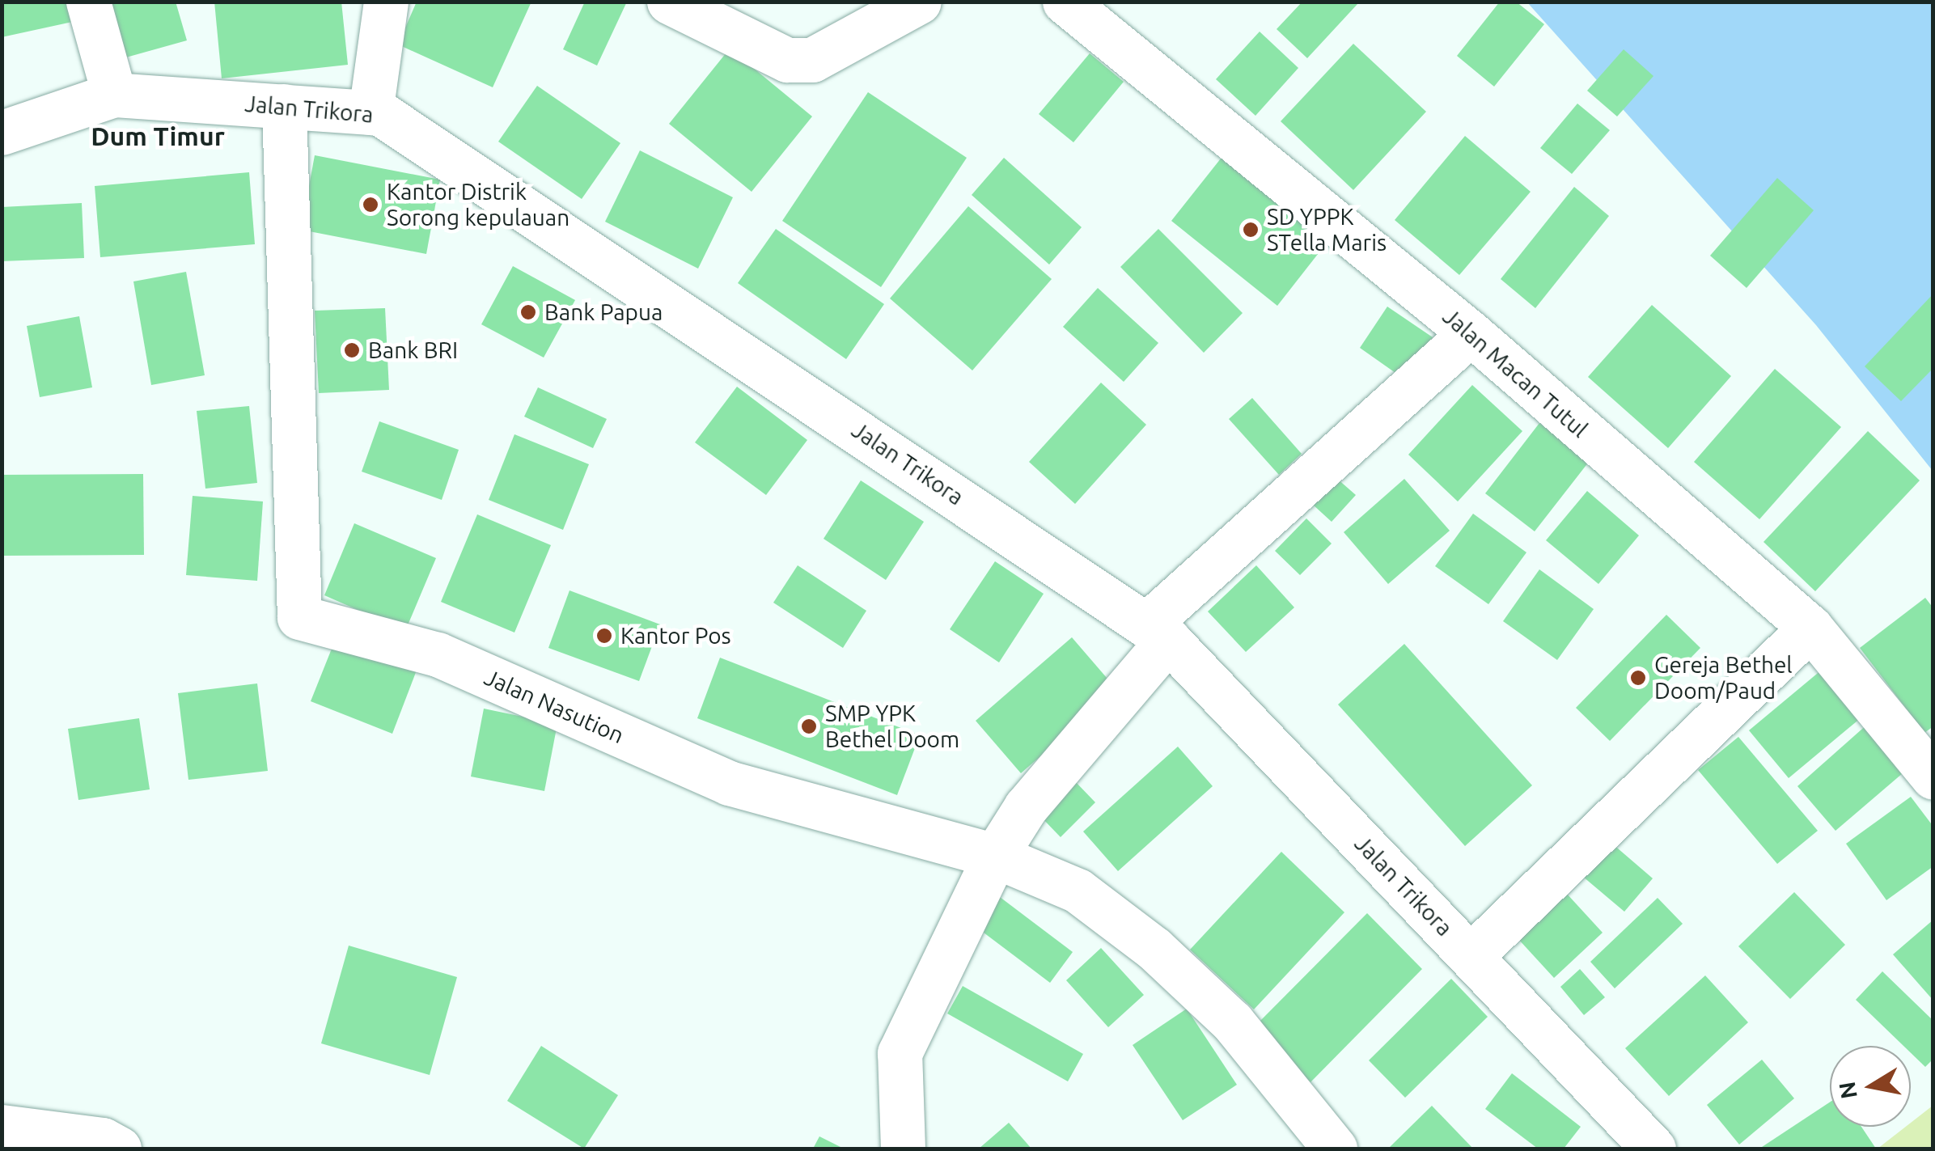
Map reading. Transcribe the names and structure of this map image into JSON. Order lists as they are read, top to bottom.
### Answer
{
  "streets": {
    "street": ["Jalan Trikora", "Jalan Macan Tutul", "Jalan Nasution"]
  },
  "crossings": [
    ["Jalan Trikora", "Jalan Nasution"]
  ],
  "districts": ["Dum Timur"],
  "places": [
    "Kantor Distrik Sorong kepulauan",
    "SD YPPK STella Maris",
    "Bank Papua",
    "Bank BRI",
    "Kantor Pos",
    "Gereja Bethel Doom/Paud",
    "SMP YPK Bethel Doom"
  ],
  "north": "left"
}
